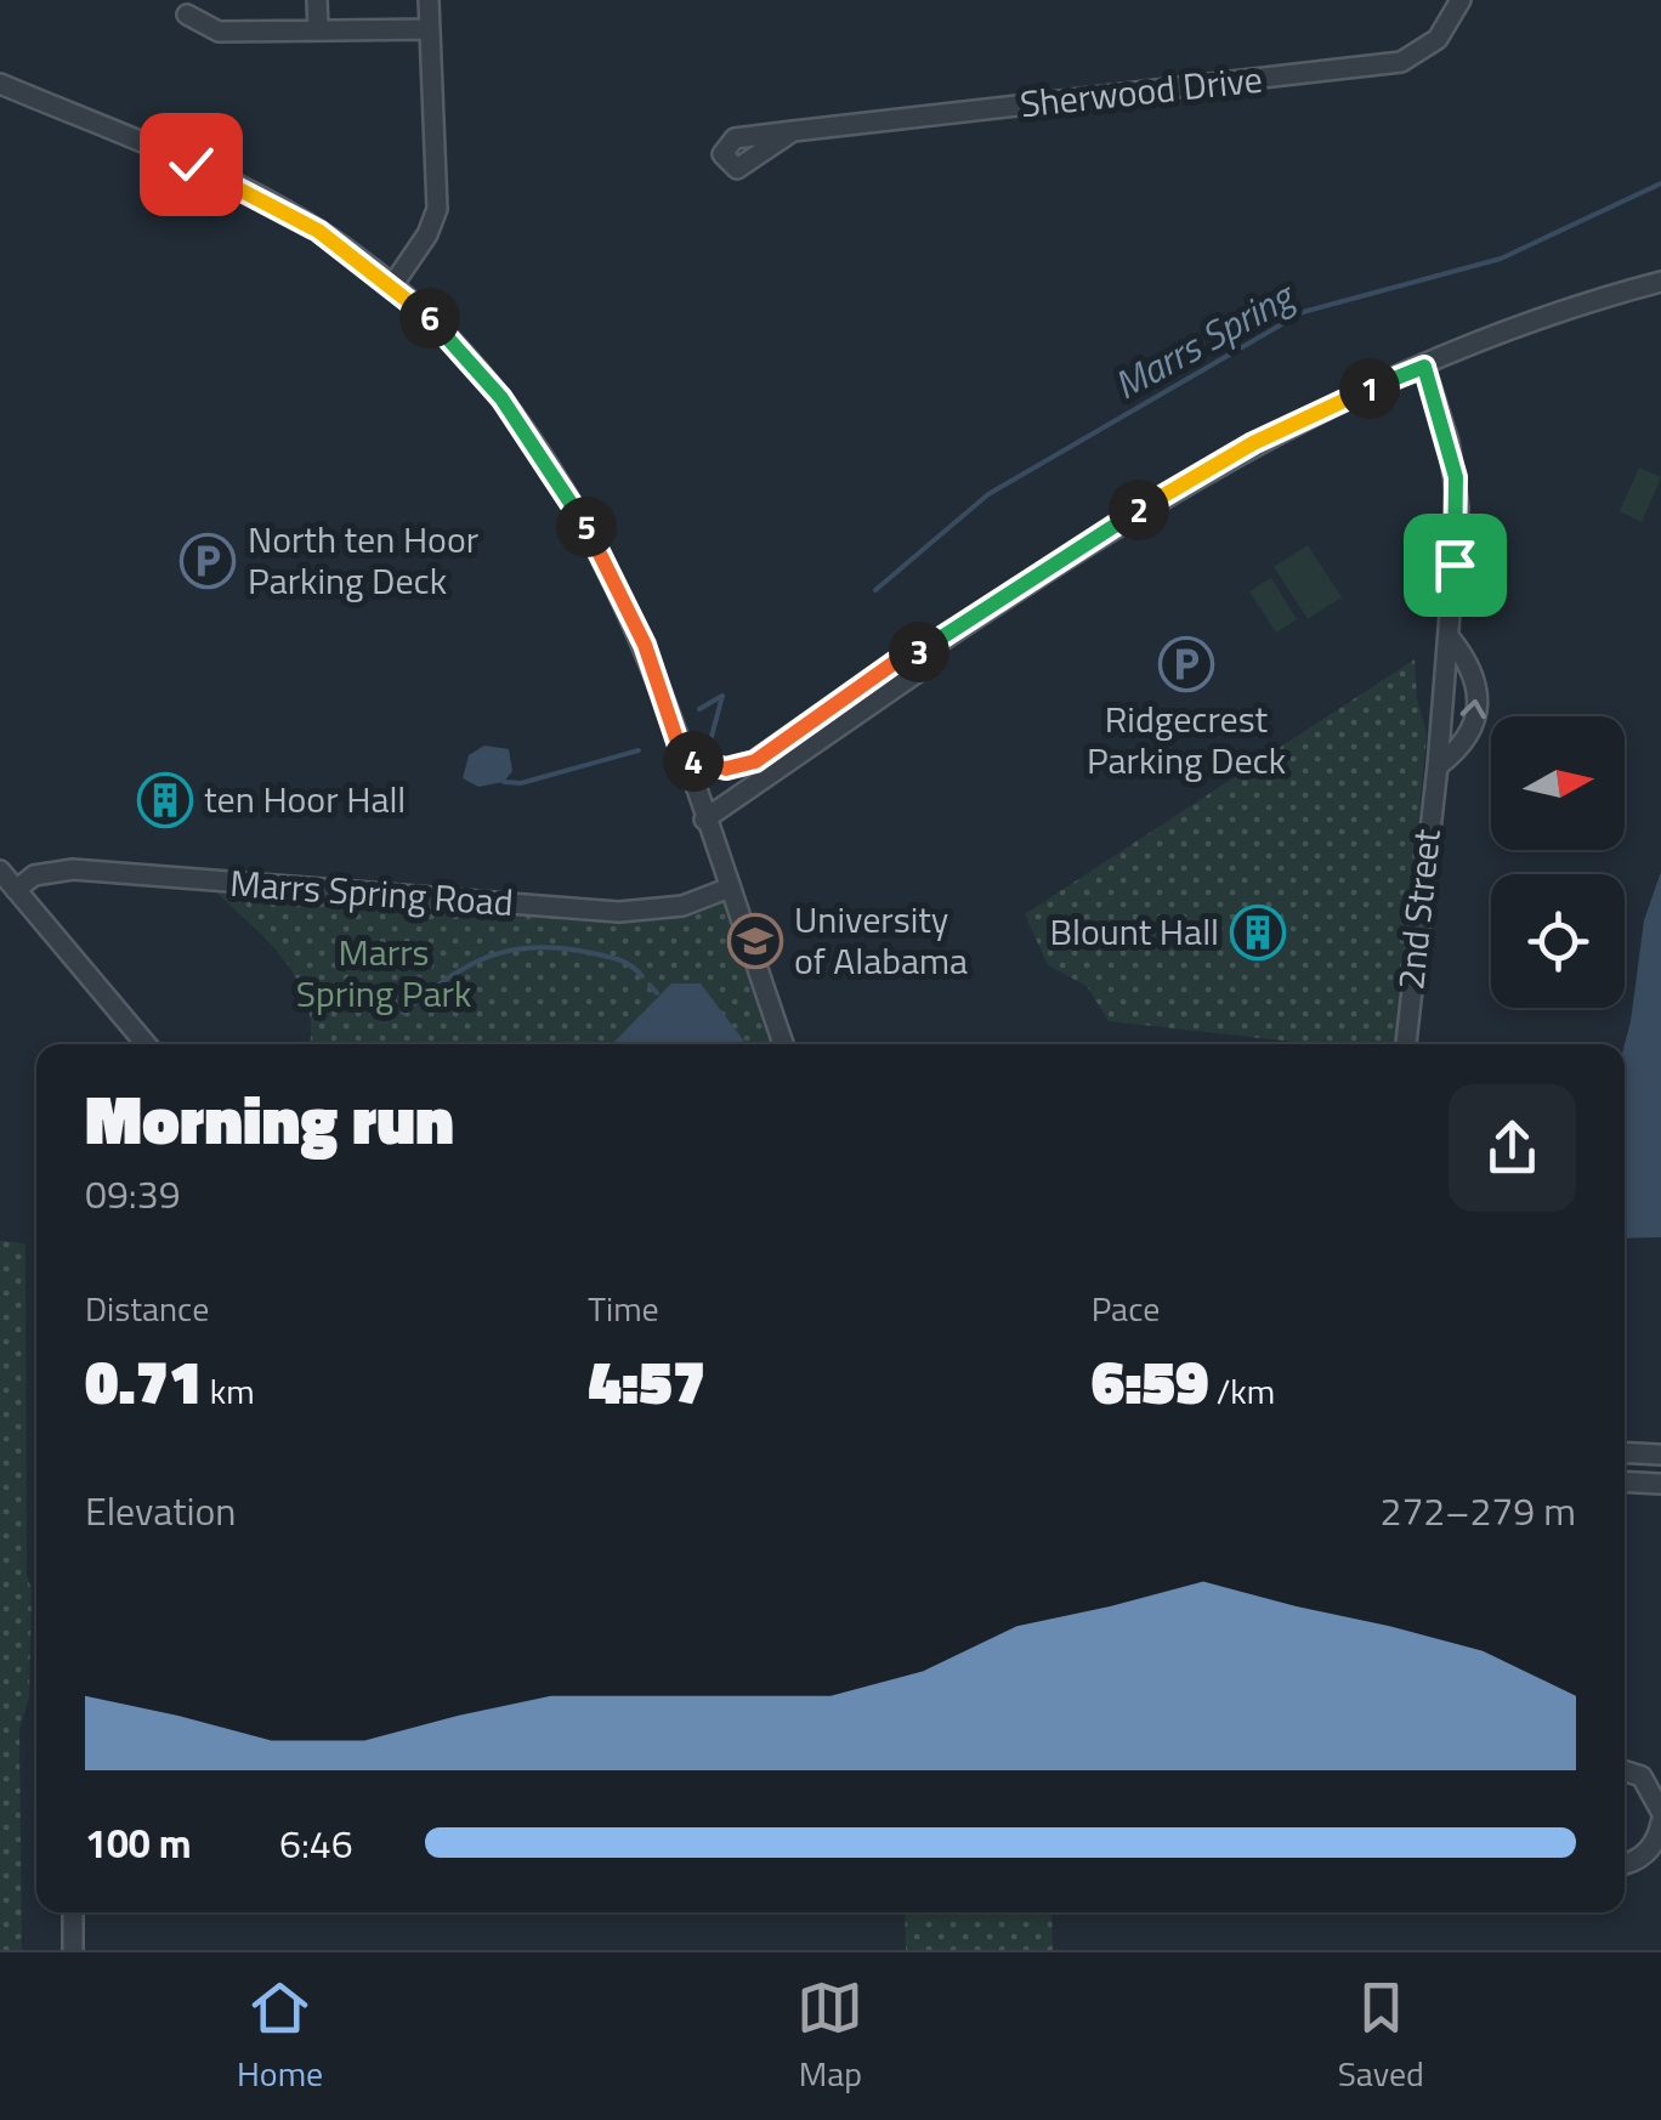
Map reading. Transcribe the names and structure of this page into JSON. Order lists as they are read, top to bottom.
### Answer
{
  "streets": {
    "street": ["Sherwood Drive", "Marrs Spring Road", "2nd Street"]
  },
  "water": ["Marrs Spring"],
  "parks": ["Marrs Spring Park"],
  "places": {
    "parking": ["North ten Hoor Parking Deck", "Ridgecrest Parking Deck"],
    "building": ["ten Hoor Hall", "Blount Hall"],
    "school or university": ["University of Alabama"]
  },
  "north": "right",
  "page": {
    "pins": [
      "6",
      "1",
      "2",
      "5",
      "3",
      "4"
    ],
    "heading": ["Morning run", "09:39"],
    "stats": [
      ["Distance", "0.71 km"],
      ["Time", "4:57"],
      ["Pace", "6:59 /km"]
    ],
    "chart": ["Elevation", "272–279 m"],
    "list": [
      {
        "name": "100 m",
        "note": "6:46"
      }
    ],
    "tabs": ["Home", "Map", "Saved"]
  }
}
